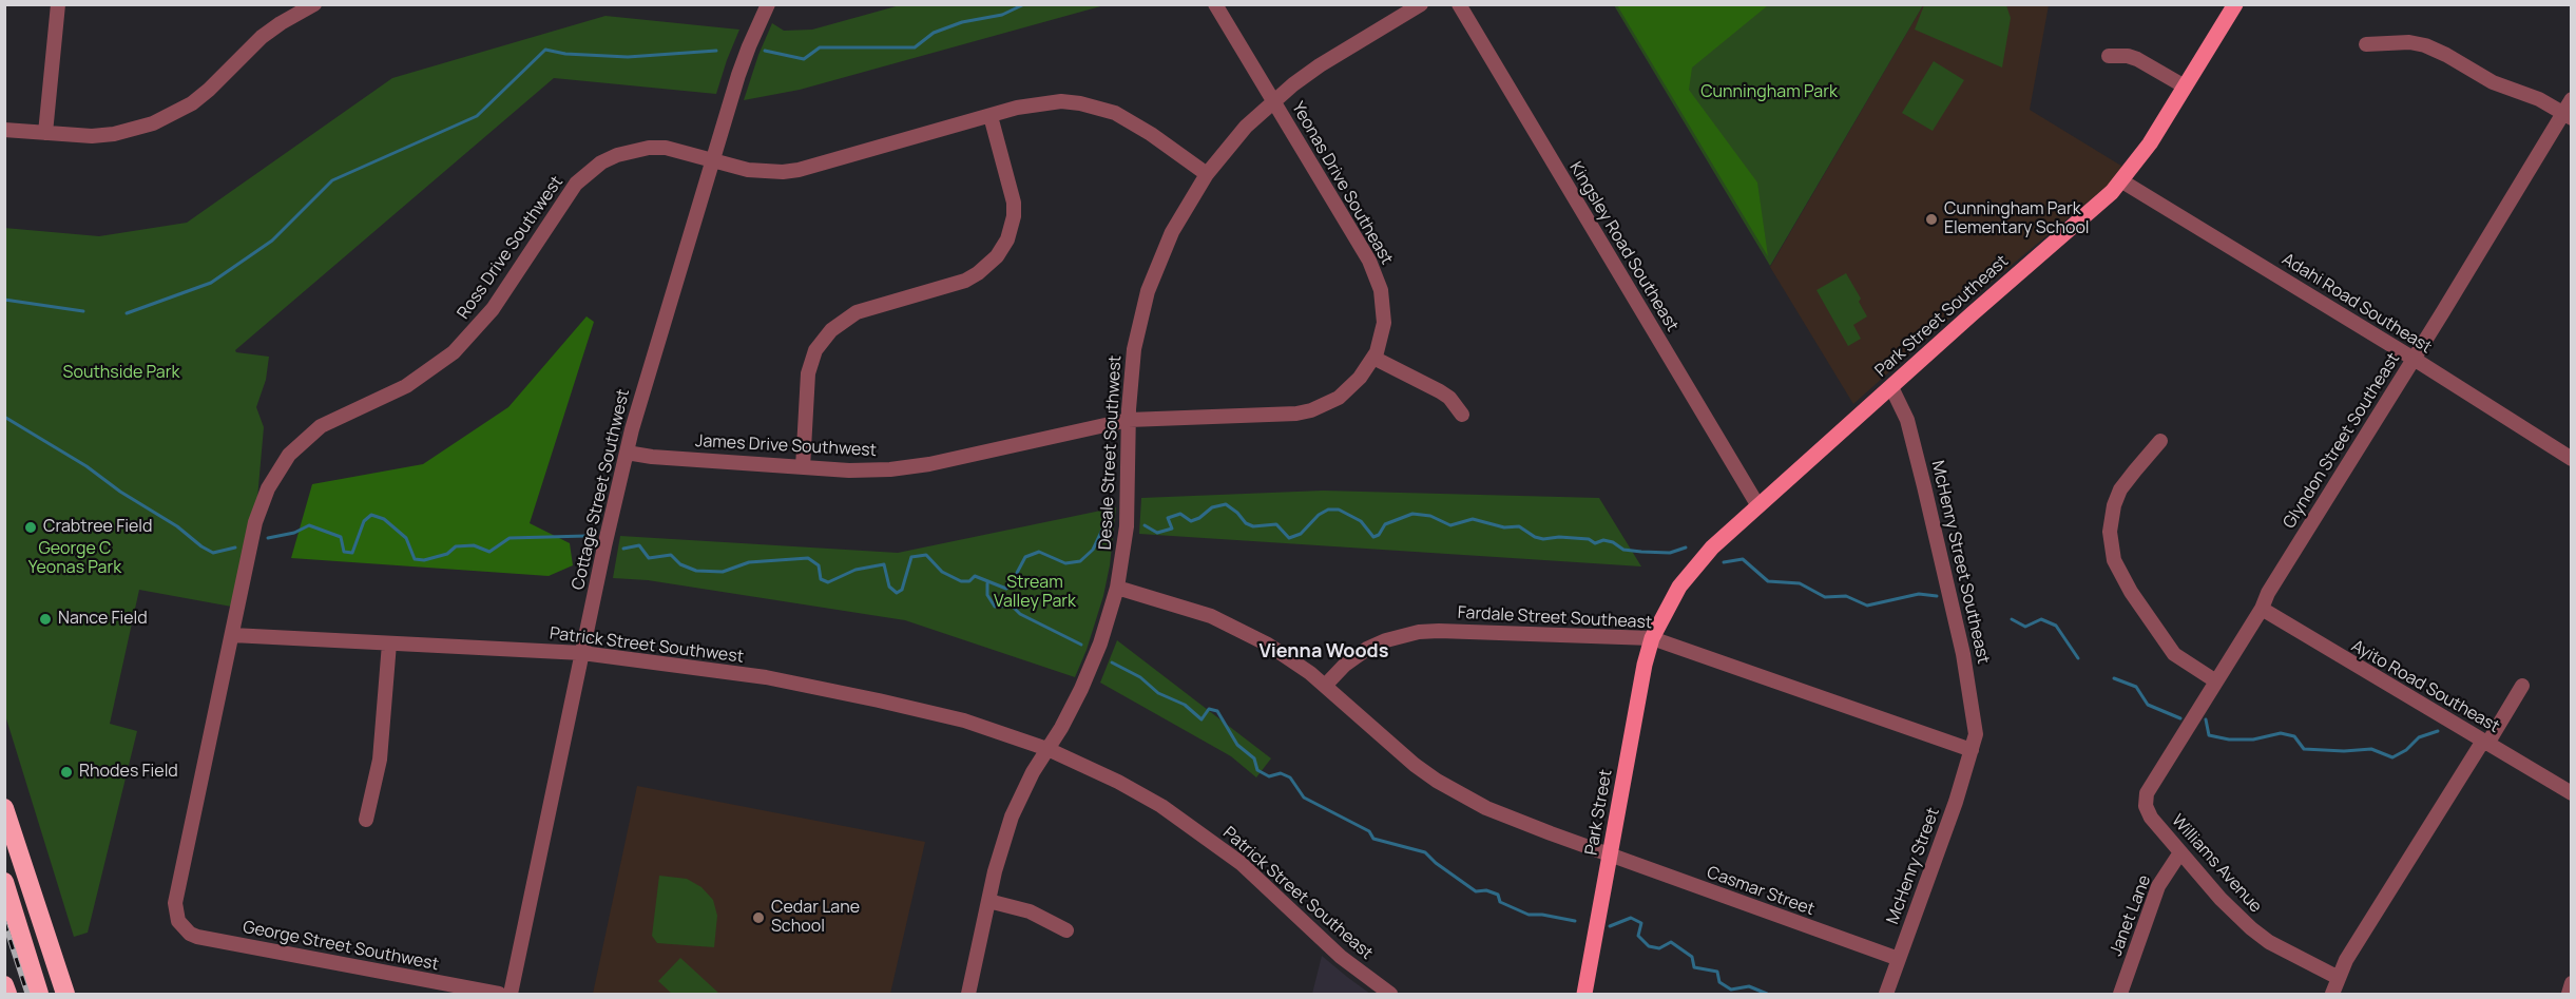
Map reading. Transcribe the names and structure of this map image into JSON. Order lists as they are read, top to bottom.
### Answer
{
  "streets": {
    "main road": ["Park Street Southeast", "Park Street"],
    "street": [
      "Yeonas Drive Southeast",
      "Kingsley Road Southeast",
      "Ross Drive Southwest",
      "Adahi Road Southeast",
      "Glyndon Street Southeast",
      "James Drive Southwest",
      "Desale Street Southwest",
      "Cottage Street Southwest",
      "McHenry Street Southeast",
      "Fardale Street Southeast",
      "Patrick Street Southwest",
      "Ayito Road Southeast",
      "Williams Avenue",
      "McHenry Street",
      "Casmar Street",
      "Patrick Street Southeast",
      "Janet Lane",
      "George Street Southwest"
    ]
  },
  "crossings": [
    ["Yeonas Drive Southeast", "James Drive Southwest"],
    ["Yeonas Drive Southeast", "Desale Street Southwest"],
    ["Kingsley Road Southeast", "Park Street Southeast"],
    ["Ross Drive Southwest", "Desale Street Southwest"],
    ["Ross Drive Southwest", "Cottage Street Southwest"],
    ["Ross Drive Southwest", "Patrick Street Southwest"],
    ["Ross Drive Southwest", "George Street Southwest"],
    ["Adahi Road Southeast", "Park Street Southeast"],
    ["Adahi Road Southeast", "Glyndon Street Southeast"],
    ["Park Street Southeast", "McHenry Street Southeast"],
    ["Park Street Southeast", "Fardale Street Southeast"],
    ["Park Street Southeast", "Park Street"],
    ["Glyndon Street Southeast", "Ayito Road Southeast"],
    ["Glyndon Street Southeast", "Williams Avenue"],
    ["James Drive Southwest", "Desale Street Southwest"],
    ["James Drive Southwest", "Cottage Street Southwest"],
    ["Desale Street Southwest", "Patrick Street Southwest"],
    ["Desale Street Southwest", "Casmar Street"],
    ["Desale Street Southwest", "Patrick Street Southeast"],
    ["Cottage Street Southwest", "Patrick Street Southwest"],
    ["McHenry Street Southeast", "Fardale Street Southeast"],
    ["McHenry Street Southeast", "McHenry Street"],
    ["Fardale Street Southeast", "Park Street"],
    ["Fardale Street Southeast", "McHenry Street"],
    ["Fardale Street Southeast", "Casmar Street"],
    ["Patrick Street Southwest", "Patrick Street Southeast"],
    ["Park Street", "Casmar Street"],
    ["Williams Avenue", "Janet Lane"],
    ["McHenry Street", "Casmar Street"]
  ],
  "districts": ["Vienna Woods"],
  "parks": [
    "Cunningham Park",
    "Southside Park",
    "George C Yeonas Park",
    "Stream Valley Park"
  ],
  "places": [
    "Cunningham Park Elementary School",
    "Crabtree Field",
    "Nance Field",
    "Rhodes Field",
    "Cedar Lane School"
  ]
}
